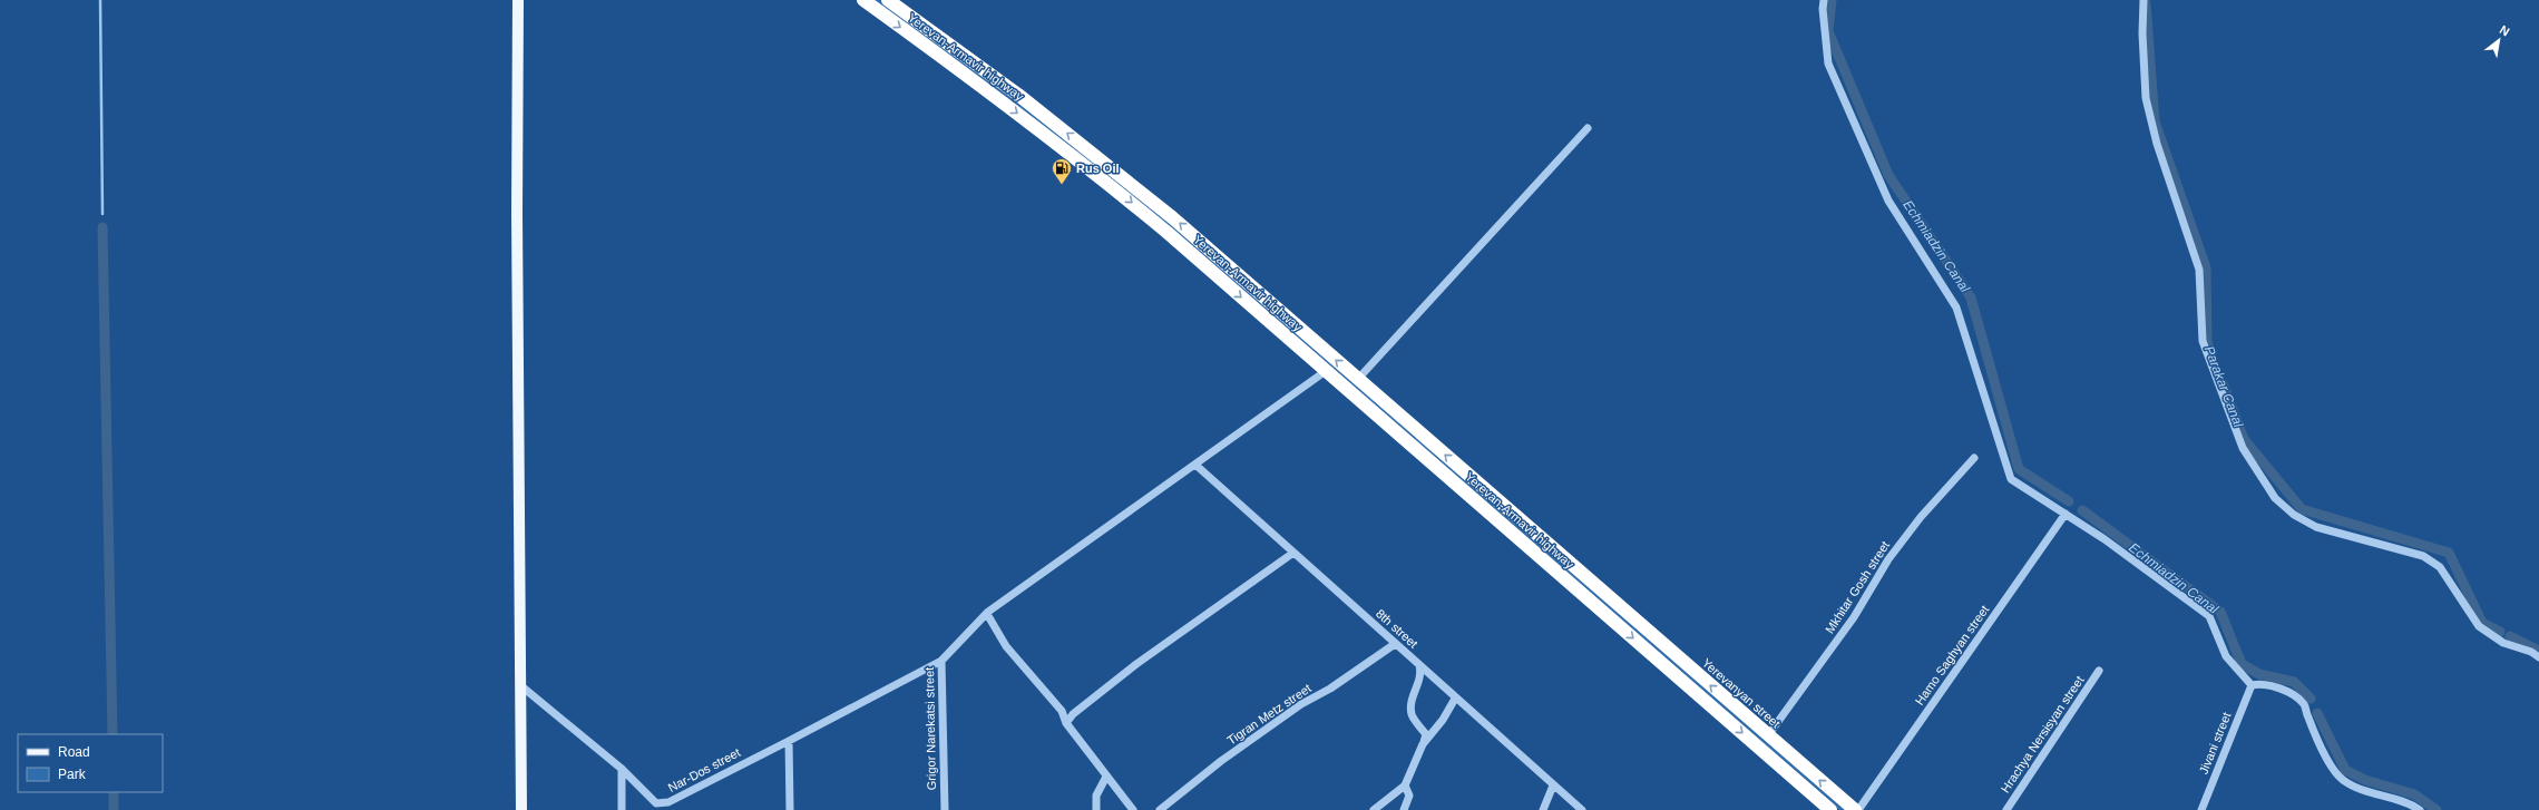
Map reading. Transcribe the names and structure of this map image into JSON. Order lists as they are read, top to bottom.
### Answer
{
  "streets": {
    "highway": ["Yerevan-Armavir highway", "Yerevanyan street"],
    "street": [
      "Mkhitar Gosh street",
      "8th street",
      "Hamo Saghyan street",
      "Tigran Metz street",
      "Grigor Narekatsi street",
      "Hrachya Nersisyan street",
      "Jivani street",
      "Nar-Dos street"
    ]
  },
  "crossings": [
    ["Yerevan-Armavir highway", "Yerevanyan street"],
    ["Yerevan-Armavir highway", "Grigor Narekatsi street"],
    ["Mkhitar Gosh street", "Yerevanyan street"],
    ["8th street", "Tigran Metz street"],
    ["8th street", "Grigor Narekatsi street"],
    ["Grigor Narekatsi street", "Nar-Dos street"]
  ],
  "one_way": ["Yerevanyan street"],
  "water": ["Echmiadzin Canal", "Parakar Canal"],
  "places": {
    "fuel station": ["Rus Oil"]
  },
  "legend": ["Road", "Park"],
  "north": "top right"
}
